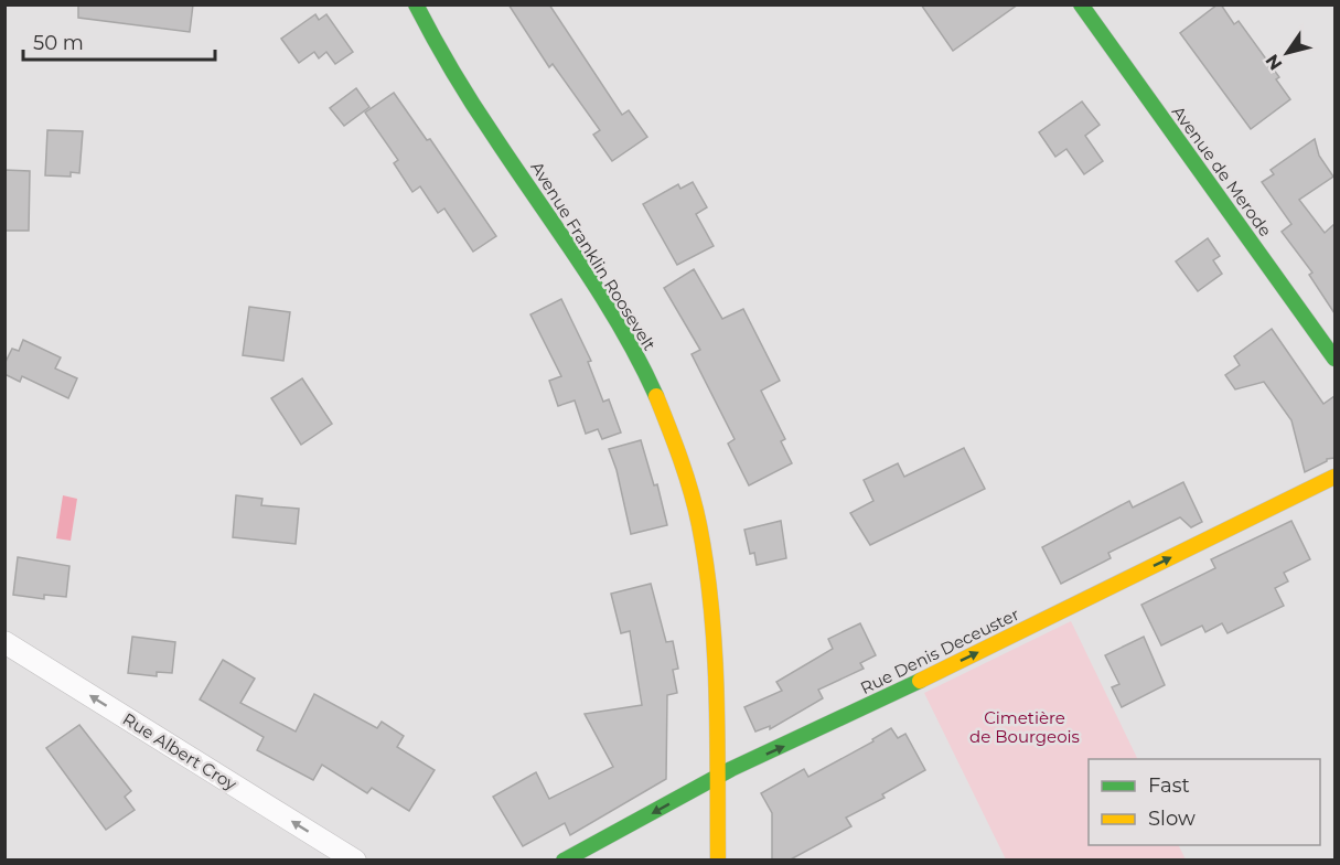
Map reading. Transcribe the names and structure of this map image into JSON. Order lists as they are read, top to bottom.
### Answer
{
  "streets": {
    "street": [
      "Avenue de Merode",
      "Avenue Franklin Roosevelt",
      "Rue Denis Deceuster",
      "Rue Albert Croy"
    ]
  },
  "crossings": [
    ["Avenue Franklin Roosevelt", "Rue Denis Deceuster"]
  ],
  "one_way": ["Rue Albert Croy"],
  "parks": ["Cimetière de Bourgeois"],
  "legend": ["Fast", "Slow"],
  "scale_bar": "50 m",
  "north": "bottom left"
}
